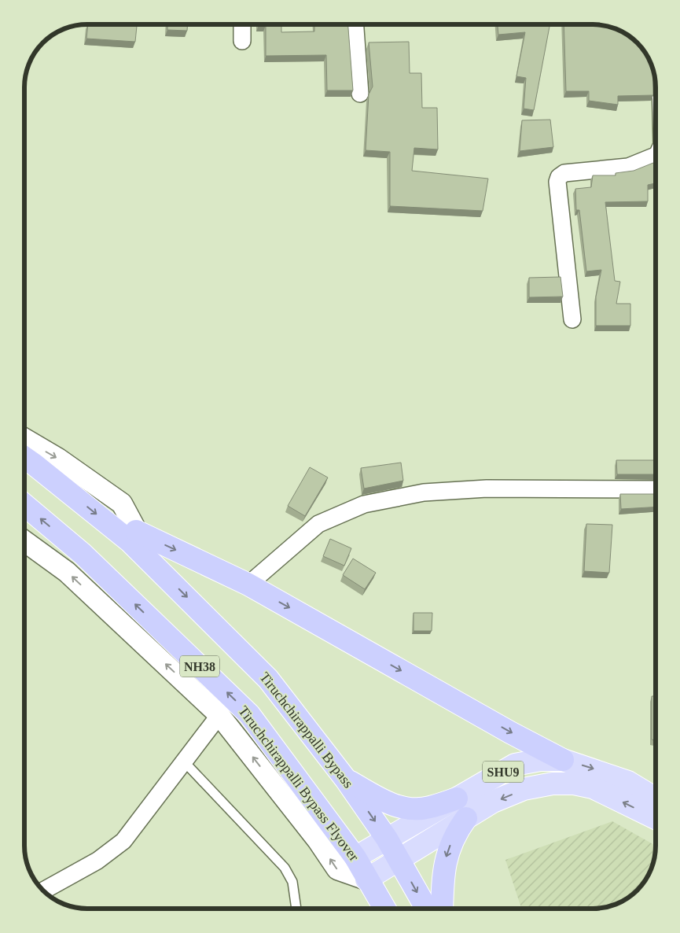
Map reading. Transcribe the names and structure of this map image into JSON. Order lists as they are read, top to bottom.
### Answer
{
  "streets": {
    "highway": ["NH38", "Tiruchchirappalli Bypass", "Tiruchchirappalli Bypass Flyover"],
    "main road": ["SHU9"]
  },
  "crossings": [
    ["NH38", "Tiruchchirappalli Bypass"],
    ["NH38", "SHU9"],
    ["NH38", "Tiruchchirappalli Bypass Flyover"],
    ["Tiruchchirappalli Bypass", "SHU9"],
    ["SHU9", "Tiruchchirappalli Bypass Flyover"]
  ]
}
